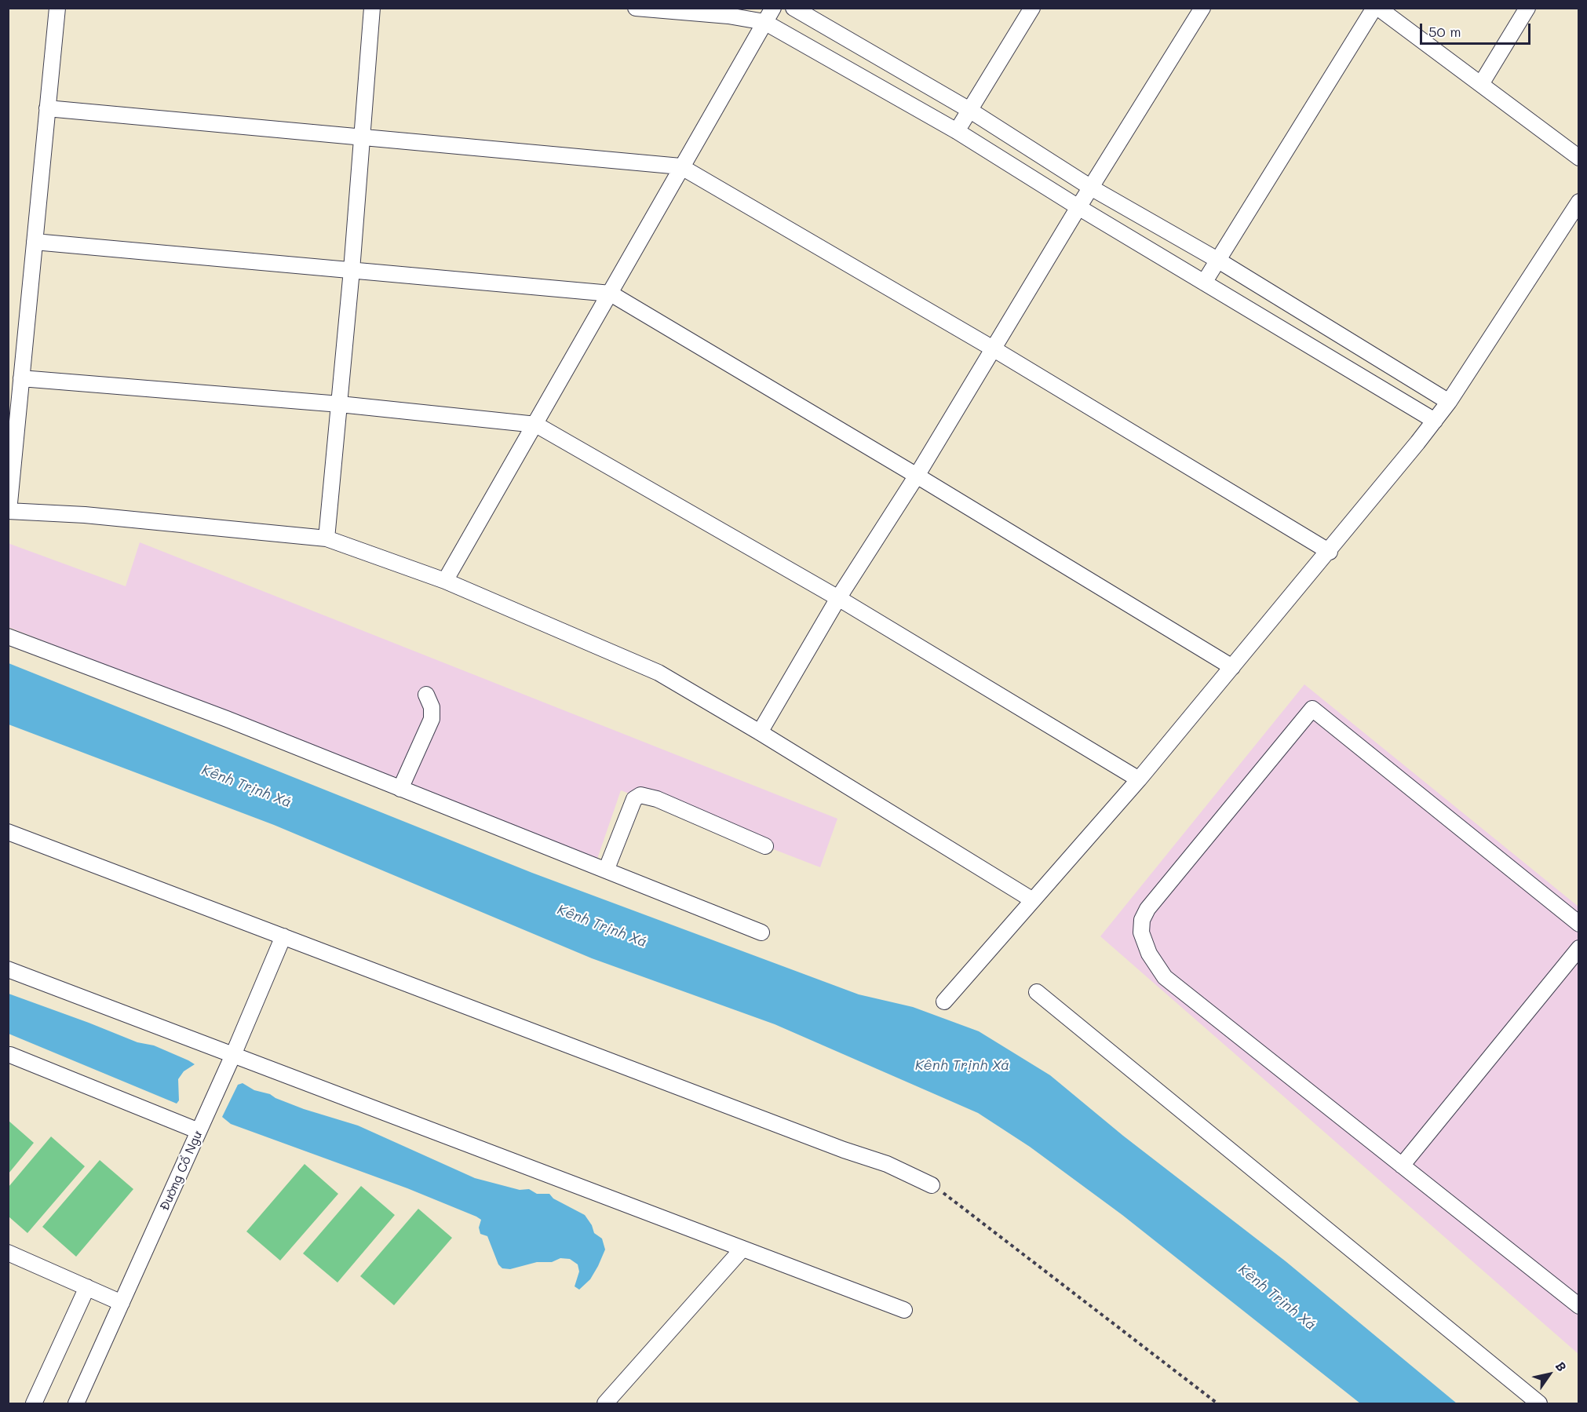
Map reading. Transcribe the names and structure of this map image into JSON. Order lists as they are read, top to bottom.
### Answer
{
  "streets": {
    "street": ["Đường Cổ Ngư"]
  },
  "water": ["Kênh Trịnh Xá"],
  "scale_bar": "50 m",
  "north": "top right"
}
